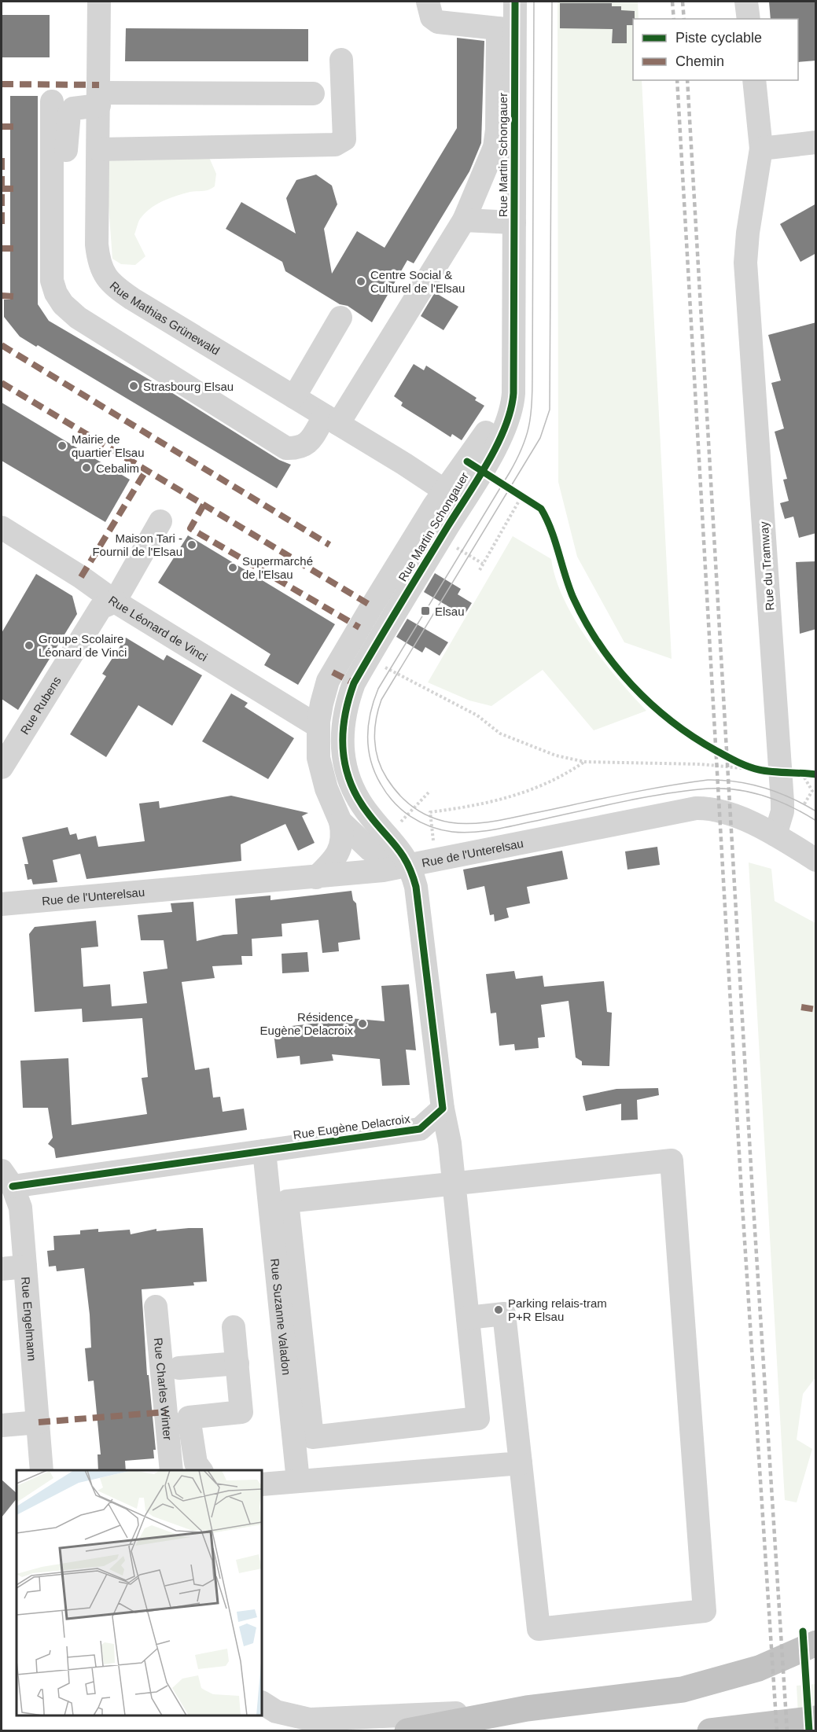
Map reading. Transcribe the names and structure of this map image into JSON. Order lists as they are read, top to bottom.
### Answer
{
  "streets": {
    "street": [
      "Rue Martin Schongauer",
      "Rue Mathias Grünewald",
      "Rue du Tramway",
      "Rue Léonard de Vinci",
      "Rue Rubens",
      "Rue de l'Unterelsau",
      "Rue Eugène Delacroix",
      "Rue Suzanne Valadon",
      "Rue Engelmann",
      "Rue Charles Winter"
    ]
  },
  "crossings": [
    ["Rue Martin Schongauer", "Rue Mathias Grünewald"],
    ["Rue Martin Schongauer", "Rue Léonard de Vinci"],
    ["Rue Martin Schongauer", "Rue de l'Unterelsau"],
    ["Rue du Tramway", "Rue de l'Unterelsau"],
    ["Rue Léonard de Vinci", "Rue Rubens"],
    ["Rue Eugène Delacroix", "Rue Suzanne Valadon"],
    ["Rue Eugène Delacroix", "Rue Engelmann"]
  ],
  "places": {
    "other": [
      "Centre Social & Culturel de l'Elsau",
      "Strasbourg Elsau",
      "Mairie de quartier Elsau",
      "Cebalim",
      "Maison Tari - Fournil de l'Elsau",
      "Supermarché de l'Elsau",
      "Groupe Scolaire Léonard de Vinci",
      "Résidence Eugène Delacroix",
      "Parking relais-tram P+R Elsau"
    ],
    "transit": ["Elsau"]
  },
  "legend": ["Piste cyclable", "Chemin"]
}
